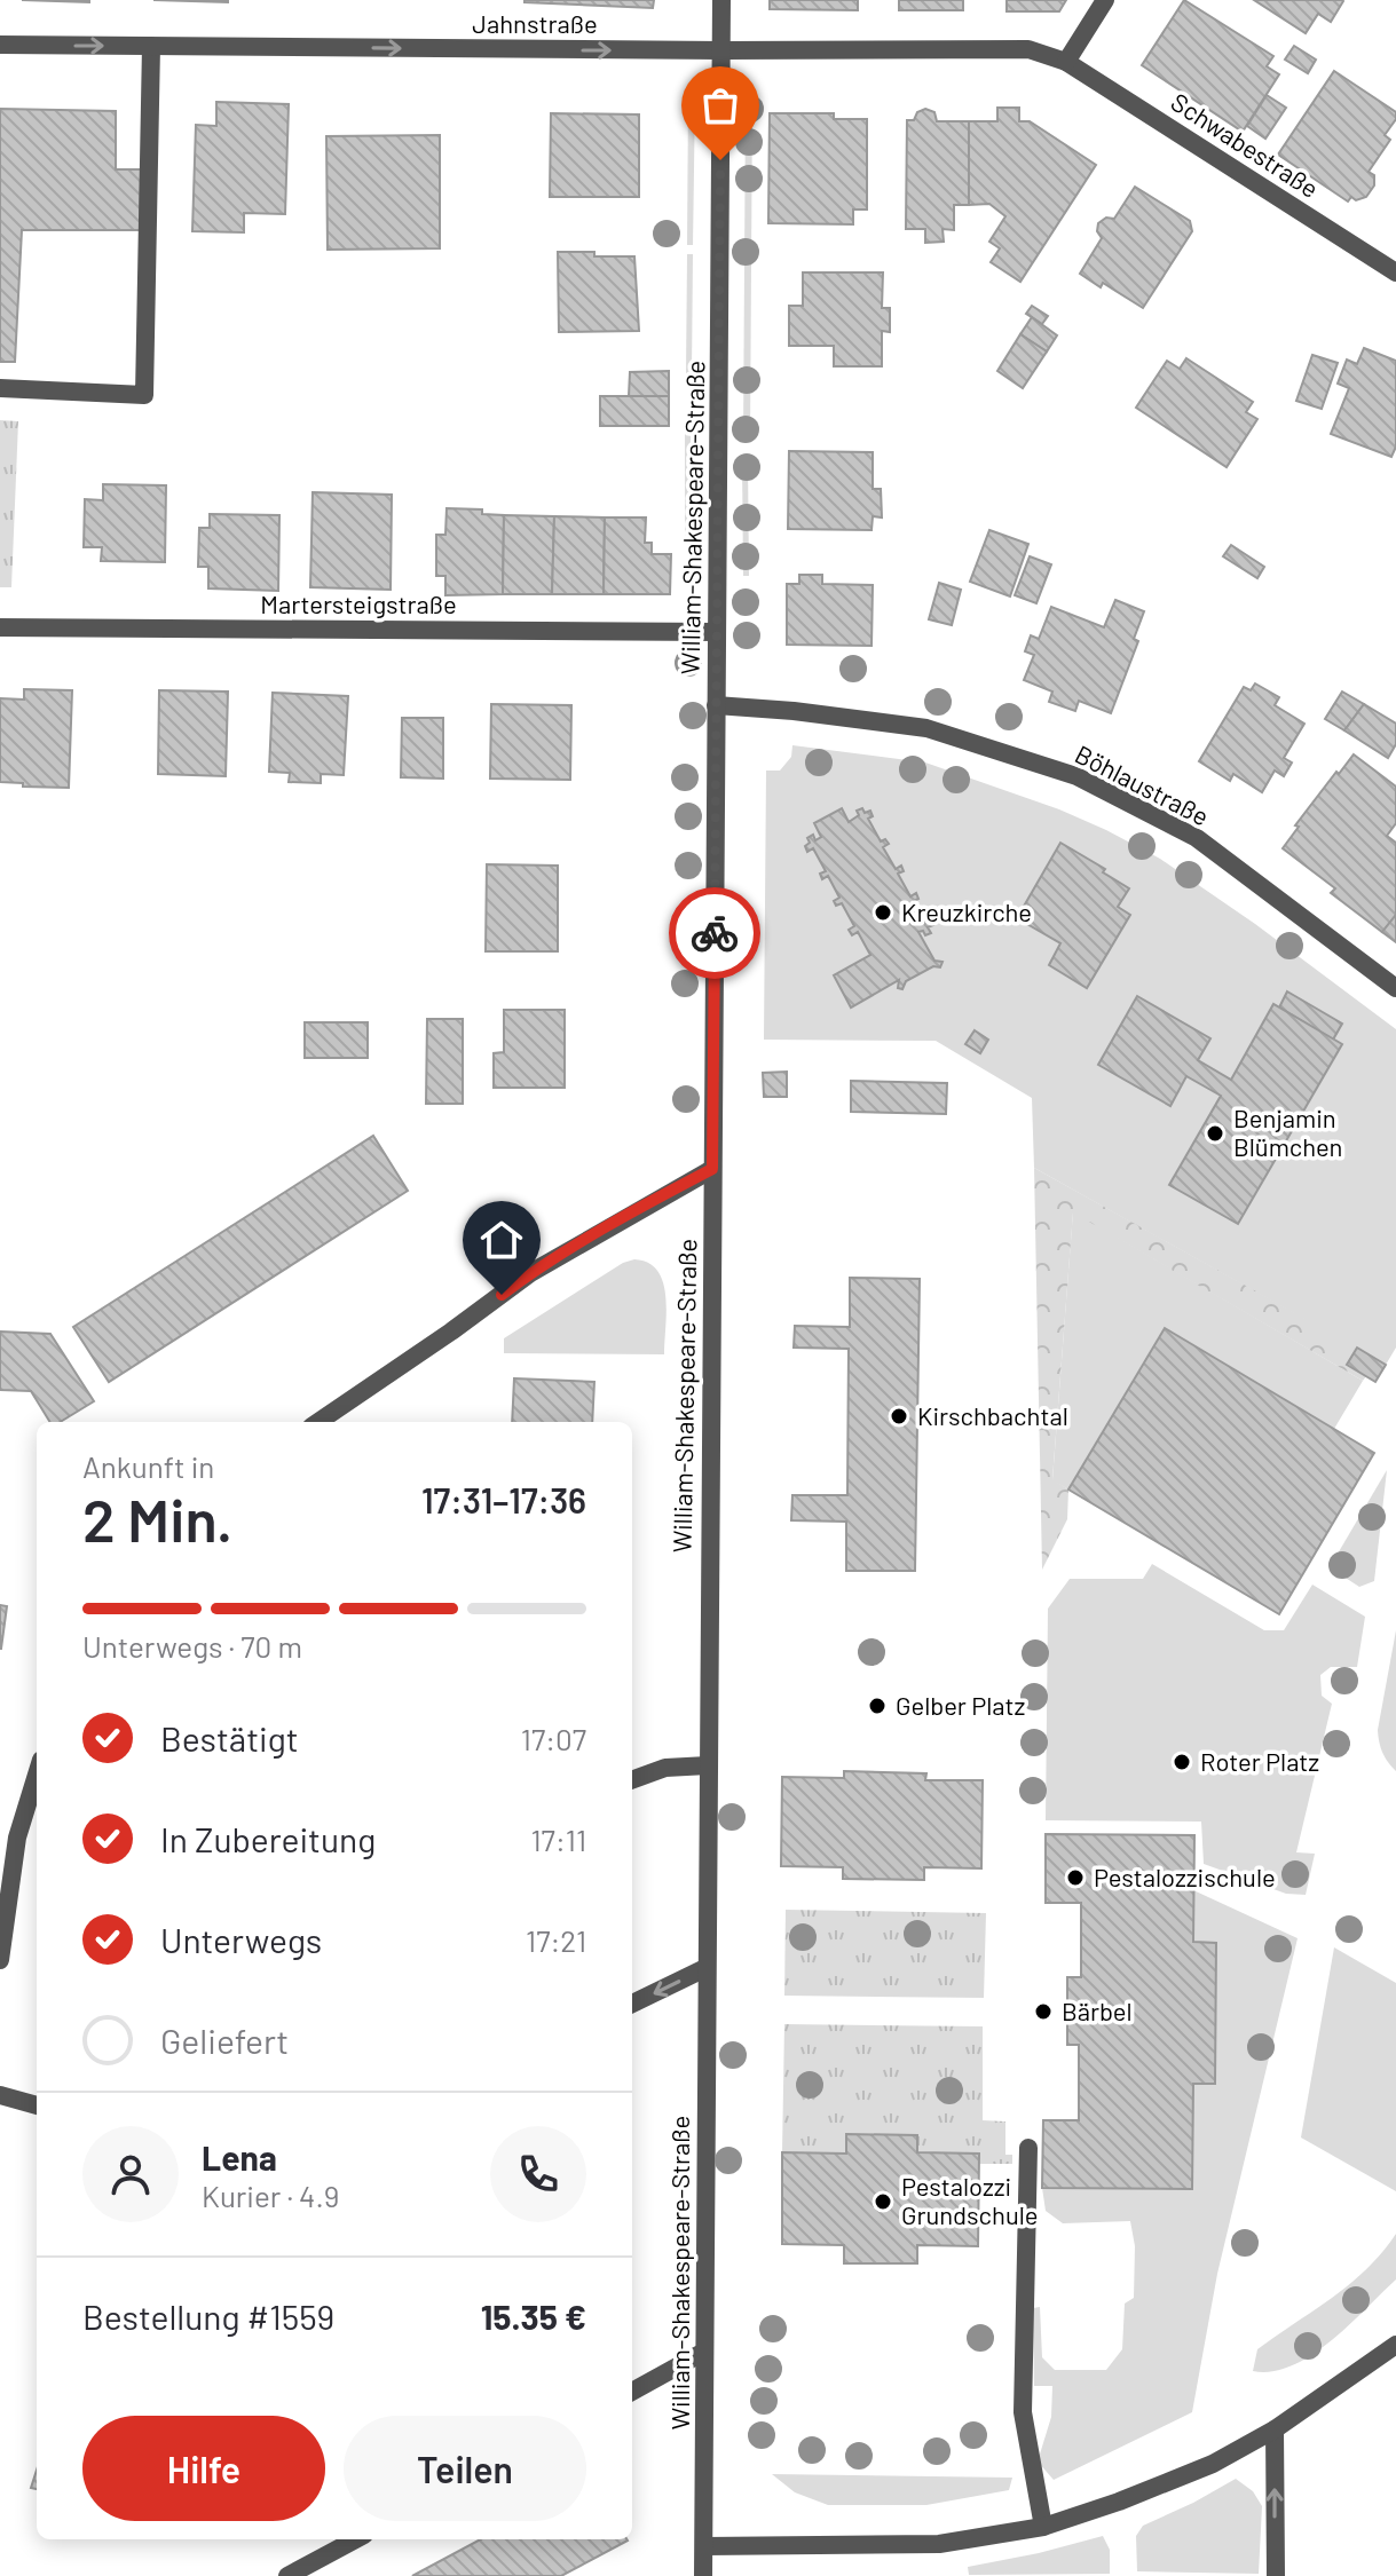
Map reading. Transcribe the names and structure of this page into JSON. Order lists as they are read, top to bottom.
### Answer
{
  "streets": {
    "street": [
      "Jahnstraße",
      "Schwabestraße",
      "William-Shakespeare-Straße",
      "Martersteigstraße",
      "Böhlaustraße"
    ]
  },
  "crossings": [
    ["Jahnstraße", "Schwabestraße"],
    ["Jahnstraße", "William-Shakespeare-Straße"],
    ["William-Shakespeare-Straße", "Martersteigstraße"],
    ["William-Shakespeare-Straße", "Böhlaustraße"]
  ],
  "one_way": ["Jahnstraße"],
  "places": [
    "Kreuzkirche",
    "Benjamin Blümchen",
    "Kirschbachtal",
    "Gelber Platz",
    "Roter Platz",
    "Pestalozzischule",
    "Bärbel",
    "Pestalozzi Grundschule"
  ],
  "page": {
    "heading": ["2 Min.", "Ankunft in", "17:31–17:36"],
    "panel": [
      "Lena",
      "Kurier · 4.9",
      "Bestellung #1559",
      "15.35 €"
    ],
    "bar": "Unterwegs · 70 m",
    "list": [
      ["Bestätigt", "17:07"],
      ["In Zubereitung", "17:11"],
      ["Unterwegs", "17:21"],
      "Geliefert"
    ],
    "buttons": ["Hilfe", "Teilen"]
  }
}
